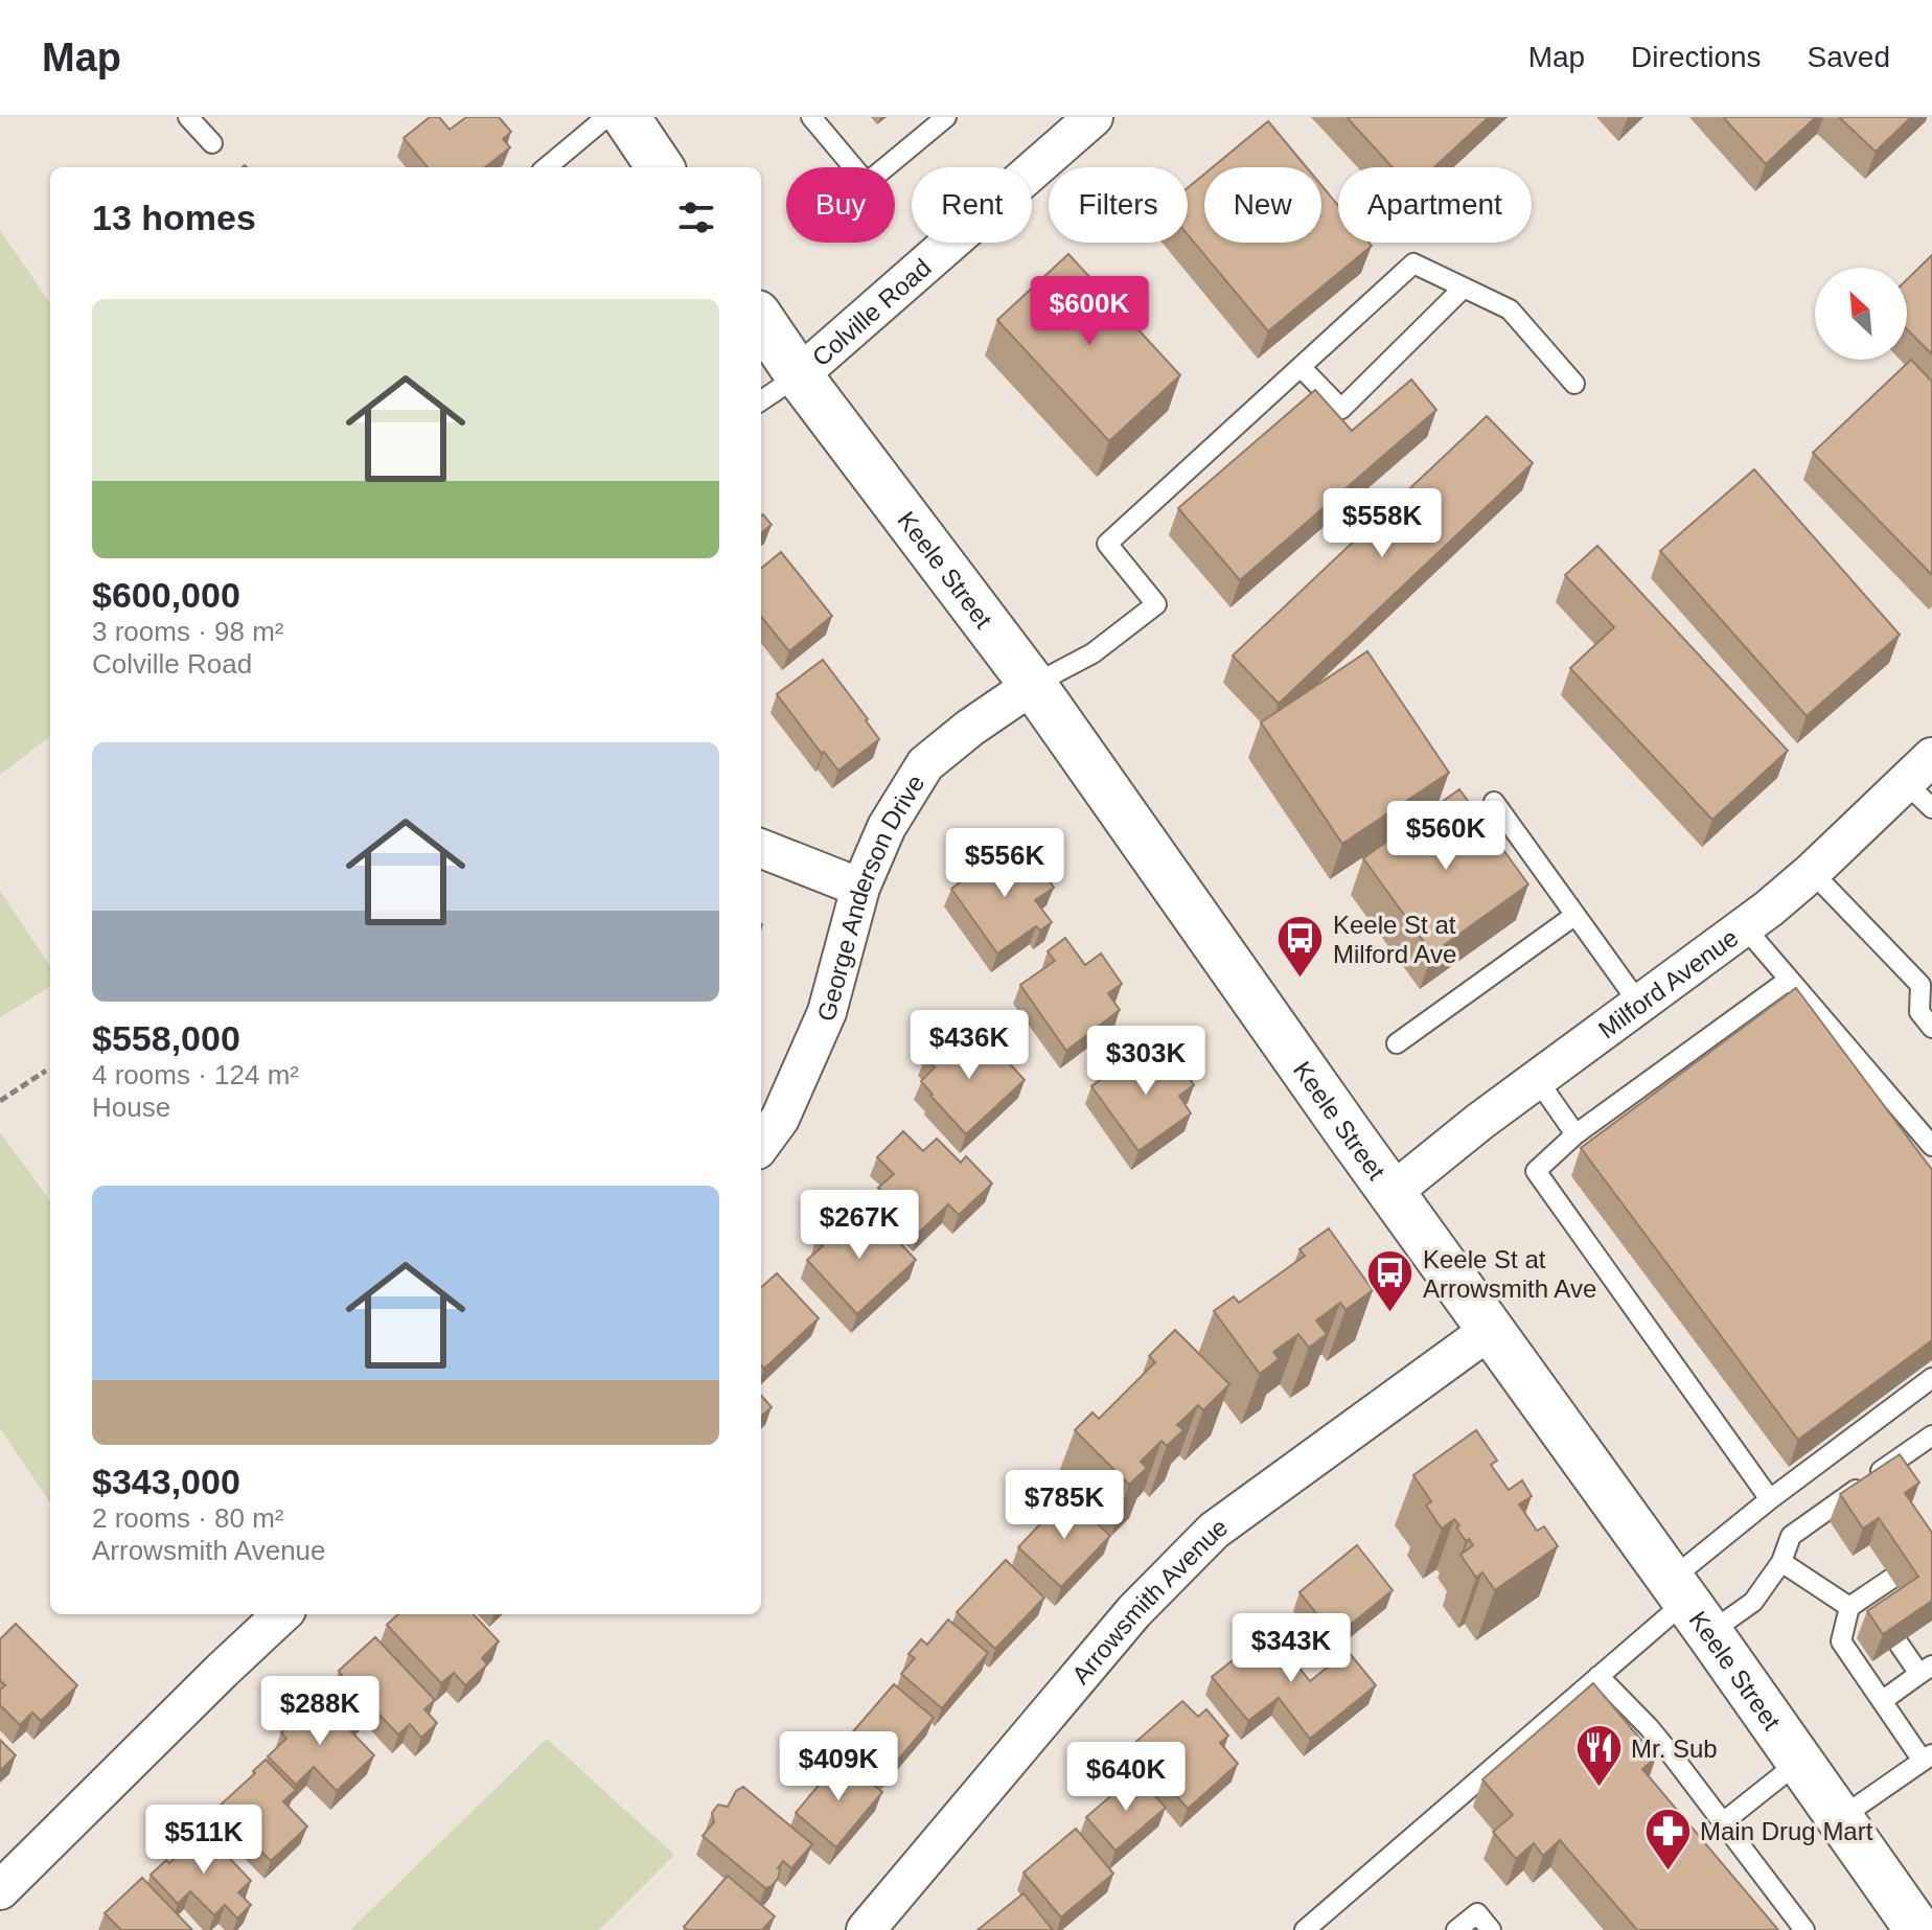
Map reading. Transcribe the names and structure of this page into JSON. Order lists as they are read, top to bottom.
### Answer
{
  "streets": {
    "main road": ["Keele Street"],
    "street": [
      "Colville Road",
      "George Anderson Drive",
      "Milford Avenue",
      "Arrowsmith Avenue"
    ]
  },
  "crossings": [
    ["Colville Road", "Keele Street"],
    ["Keele Street", "George Anderson Drive"],
    ["Keele Street", "Milford Avenue"],
    ["Keele Street", "Arrowsmith Avenue"]
  ],
  "places": {
    "bus stop": ["Keele St at Milford Ave", "Keele St at Arrowsmith Ave"],
    "restaurant": ["Mr. Sub"],
    "pharmacy": ["Main Drug Mart"]
  },
  "north": "top left",
  "page": {
    "header": "Map",
    "nav": ["Map", "Directions", "Saved"],
    "chip": [
      "Buy",
      "Rent",
      "Filters",
      "New",
      "Apartment"
    ],
    "heading": "13 homes",
    "list": [
      {
        "name": "$600,000",
        "note": "3 rooms · 98 m² · Colville Road"
      },
      {
        "name": "$558,000",
        "note": "4 rooms · 124 m² · House"
      },
      {
        "name": "$343,000",
        "note": "2 rooms · 80 m² · Arrowsmith Avenue"
      }
    ],
    "price": [
      "$600K",
      "$558K",
      "$560K",
      "$556K",
      "$436K",
      "$303K",
      "$267K",
      "$785K",
      "$343K",
      "$288K",
      "$409K",
      "$640K",
      "$511K"
    ]
  }
}
